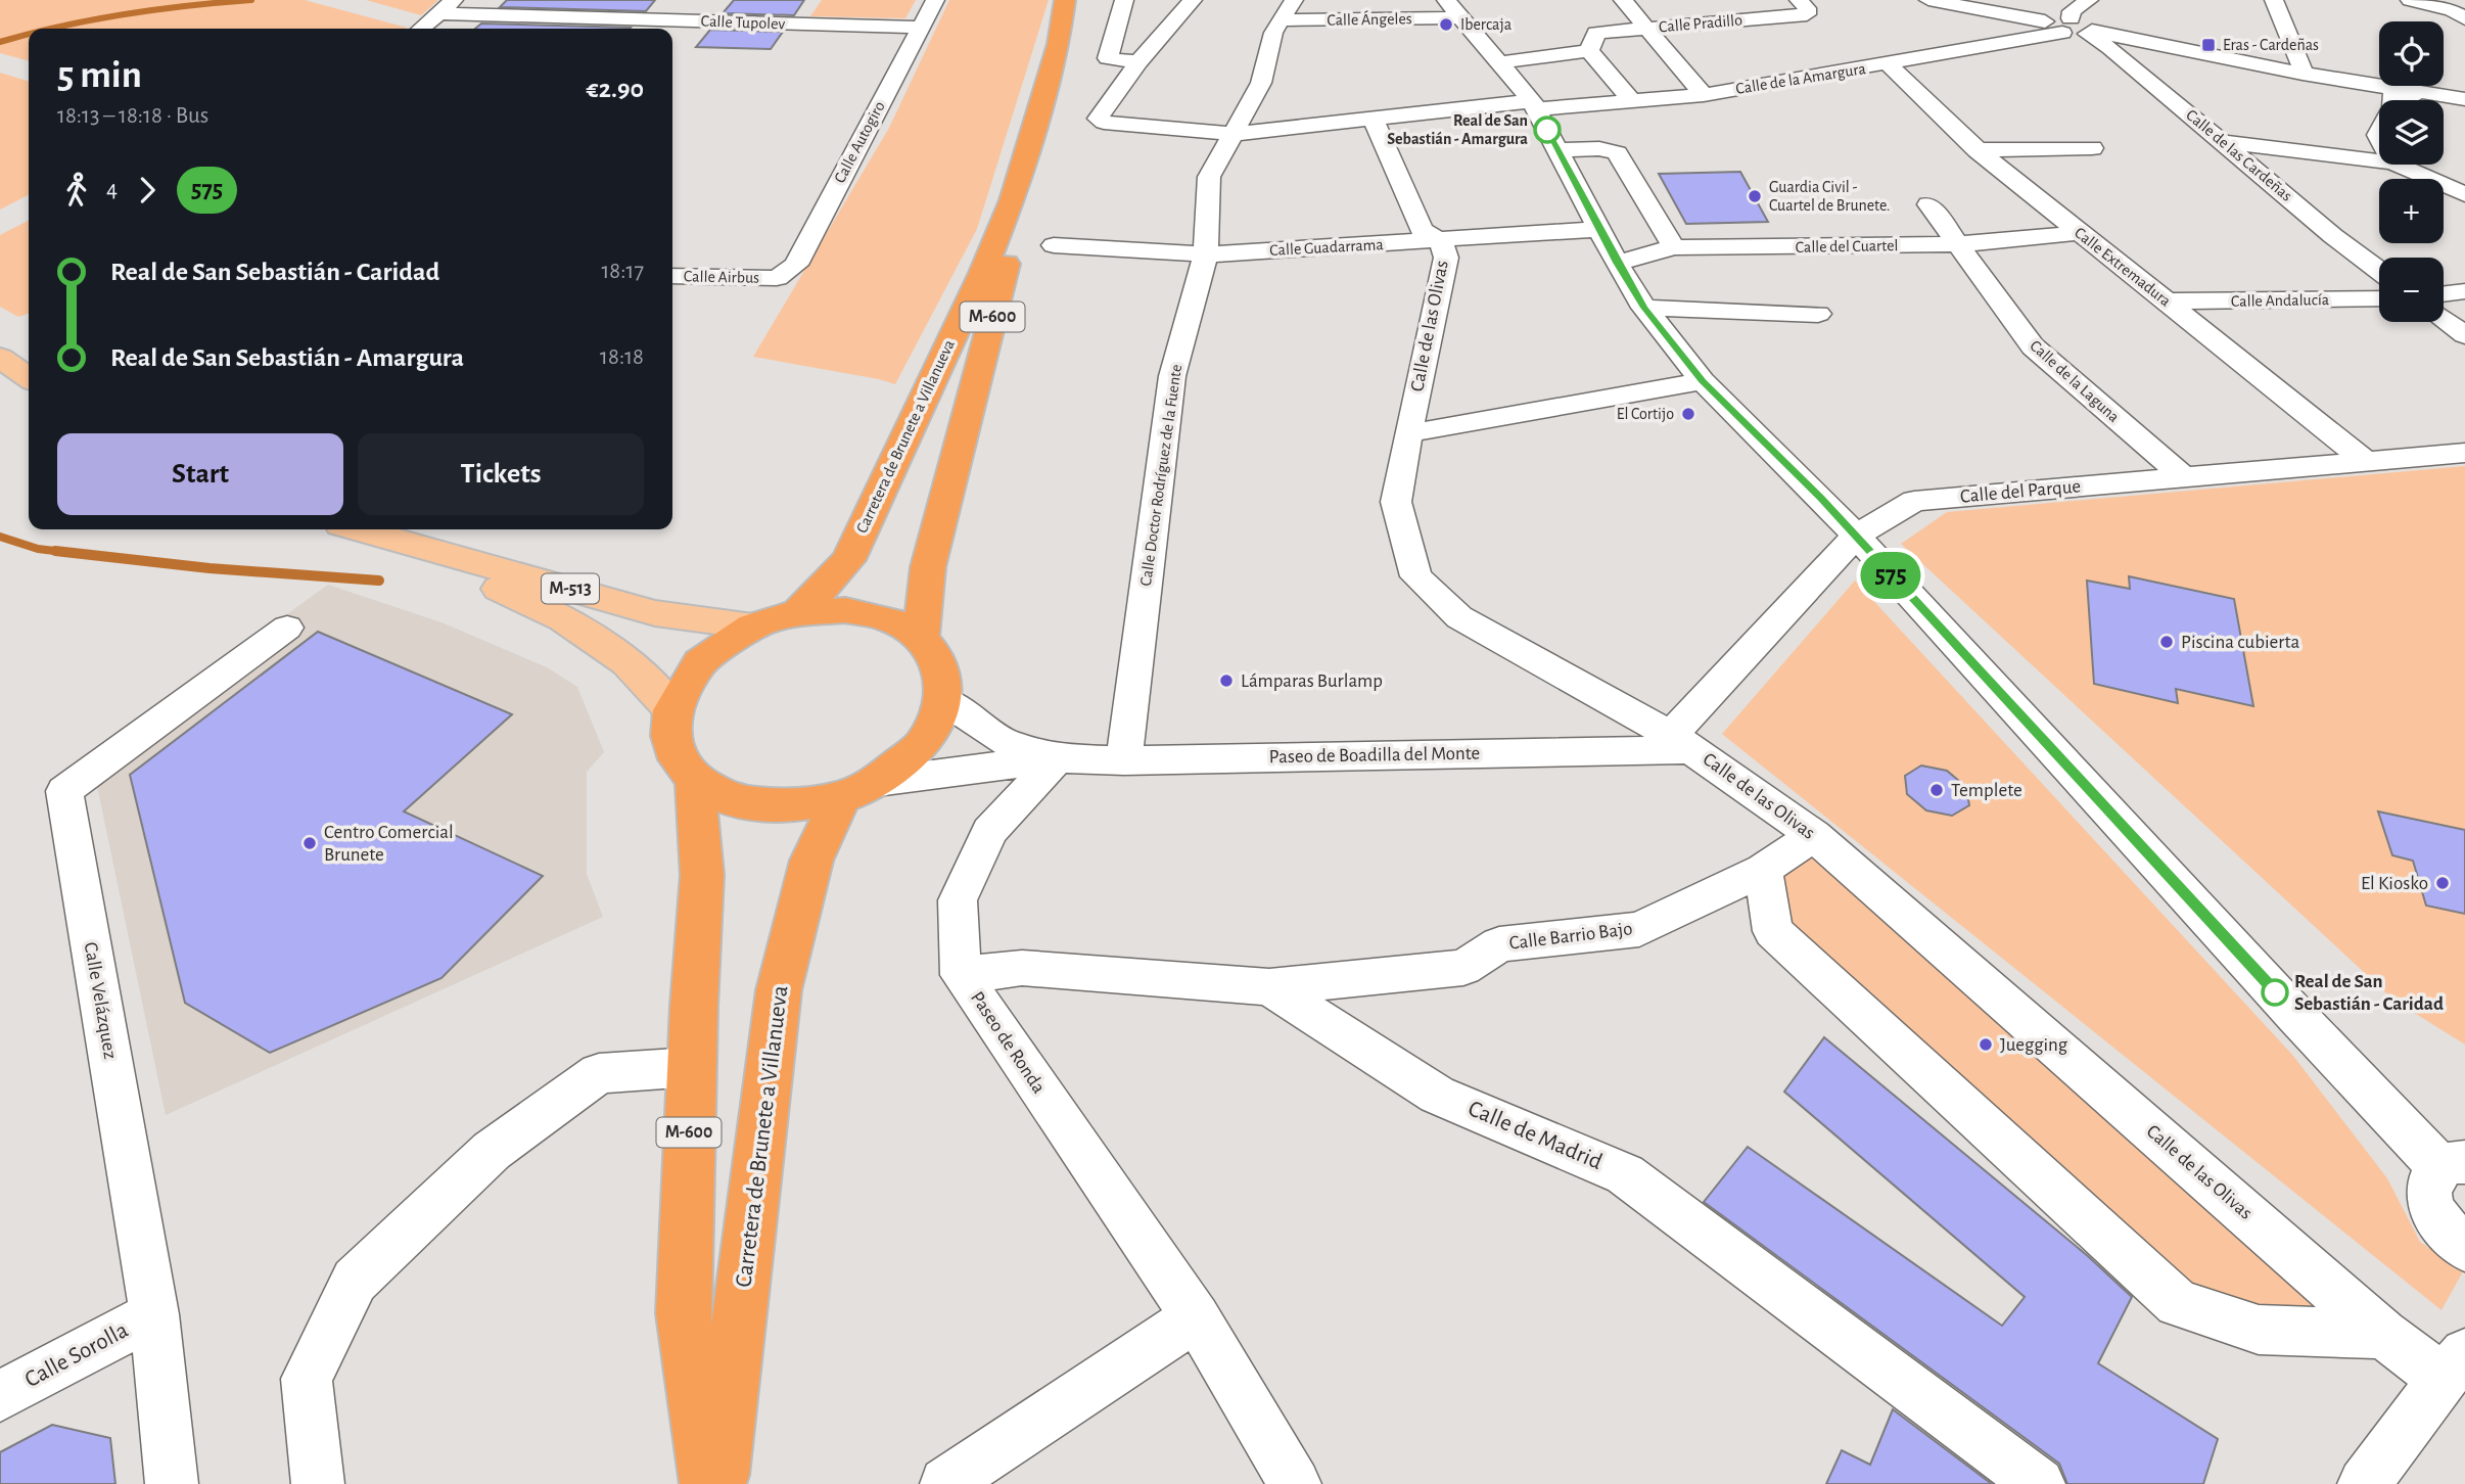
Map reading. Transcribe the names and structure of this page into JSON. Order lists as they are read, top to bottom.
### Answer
{
  "streets": {
    "highway": ["M-600", "Carretera de Brunete a Villanueva"],
    "main road": ["M-513"],
    "street": [
      "Calle Ángeles",
      "Calle Tupolev",
      "Calle Pradillo",
      "Calle de la Amargura",
      "Calle Autogiro",
      "Calle de las Cardeñas",
      "Calle del Cuartel",
      "Calle Guadarrama",
      "Calle Extremadura",
      "Calle Airbus",
      "Calle Andalucía",
      "Calle de las Olivas",
      "Calle de la Laguna",
      "Calle Doctor Rodríguez de la Fuente",
      "Calle del Parque",
      "Paseo de Boadilla del Monte",
      "Calle Barrio Bajo",
      "Calle Velázquez",
      "Paseo de Ronda",
      "Calle de Madrid",
      "Calle Sorolla"
    ]
  },
  "crossings": [
    ["Calle Ángeles", "Calle Doctor Rodríguez de la Fuente"],
    ["Calle Tupolev", "Calle Autogiro"],
    ["Calle de la Amargura", "Calle de las Cardeñas"],
    ["Calle de la Amargura", "Calle Extremadura"],
    ["Calle de la Amargura", "Calle de las Olivas"],
    ["Calle de la Amargura", "Calle Doctor Rodríguez de la Fuente"],
    ["Calle Autogiro", "Calle Airbus"],
    ["Calle del Cuartel", "Calle Extremadura"],
    ["Calle del Cuartel", "Calle de la Laguna"],
    ["Calle Guadarrama", "Calle de las Olivas"],
    ["Calle Guadarrama", "Calle Doctor Rodríguez de la Fuente"],
    ["Calle Extremadura", "Calle Andalucía"],
    ["Calle Extremadura", "Calle del Parque"],
    ["M-600", "Carretera de Brunete a Villanueva"],
    ["M-600", "M-513"],
    ["M-600", "Paseo de Boadilla del Monte"],
    ["Calle de las Olivas", "Calle del Parque"],
    ["Calle de las Olivas", "Paseo de Boadilla del Monte"],
    ["Calle de las Olivas", "Calle Barrio Bajo"],
    ["Calle de la Laguna", "Calle del Parque"],
    ["Carretera de Brunete a Villanueva", "M-513"],
    ["Carretera de Brunete a Villanueva", "Paseo de Boadilla del Monte"],
    ["Calle Doctor Rodríguez de la Fuente", "Paseo de Boadilla del Monte"],
    ["Calle del Parque", "Paseo de Boadilla del Monte"],
    ["M-513", "Paseo de Boadilla del Monte"],
    ["Paseo de Boadilla del Monte", "Paseo de Ronda"],
    ["Calle Barrio Bajo", "Calle de Madrid"],
    ["Calle Velázquez", "Calle Sorolla"],
    ["Paseo de Ronda", "Calle de Madrid"]
  ],
  "places": {
    "other": [
      "Ibercaja",
      "Real de San Sebastián - Amargura",
      "Guardia Civil - Cuartel de Brunete.",
      "El Cortijo",
      "Piscina cubierta",
      "Lámparas Burlamp",
      "Templete",
      "Centro Comercial Brunete",
      "El Kiosko",
      "Real de San Sebastián - Caridad",
      "Juegging"
    ],
    "transit": ["Eras - Cardeñas"]
  },
  "lines": ["bus line 575"],
  "page": {
    "on_map": "575",
    "map_buttons": ["+", "−"],
    "heading": ["5 min", "18:13 – 18:18 · Bus", "€2.90"],
    "legs": ["4", "575"],
    "list": [
      {
        "name": "Real de San Sebastián - Caridad",
        "value": "18:17"
      },
      {
        "name": "Real de San Sebastián - Amargura",
        "value": "18:18"
      }
    ],
    "buttons": ["Start", "Tickets"]
  }
}
